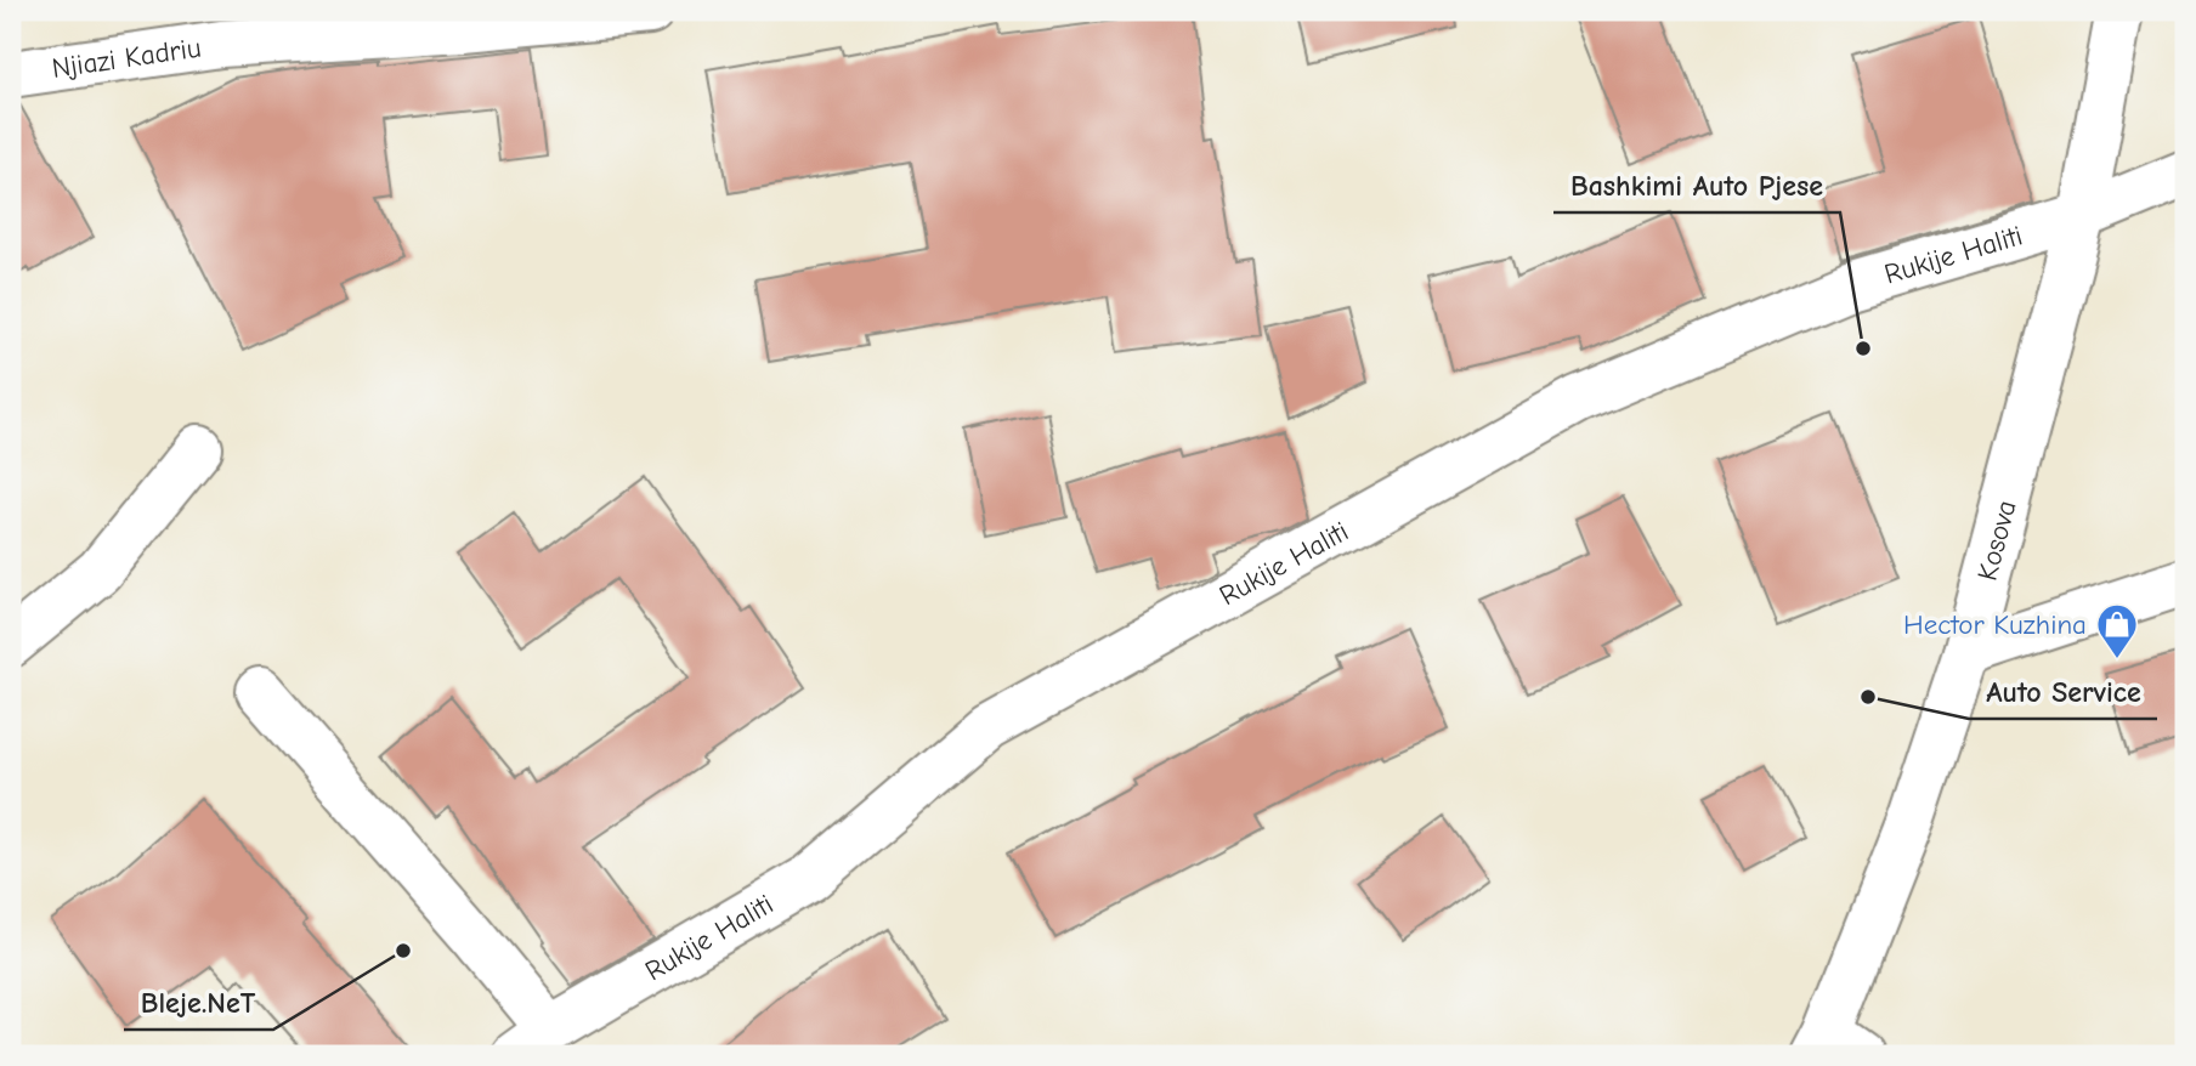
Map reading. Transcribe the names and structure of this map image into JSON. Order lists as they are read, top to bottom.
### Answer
{
  "streets": {
    "street": ["Njiazi Kadriu", "Rukije Haliti", "Kosova"]
  },
  "crossings": [
    ["Rukije Haliti", "Kosova"]
  ],
  "places": {
    "other": ["Bashkimi Auto Pjese", "Auto Service", "Bleje.NeT"],
    "shop": ["Hector Kuzhina"]
  }
}
